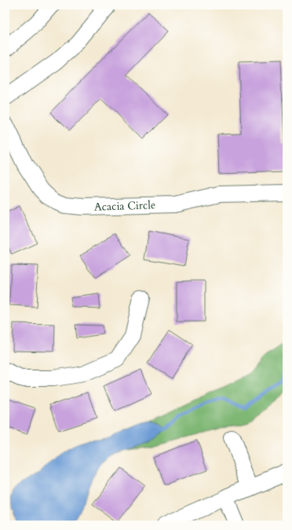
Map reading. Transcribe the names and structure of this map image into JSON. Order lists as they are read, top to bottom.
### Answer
{
  "streets": {
    "street": ["Acacia Circle"]
  }
}
